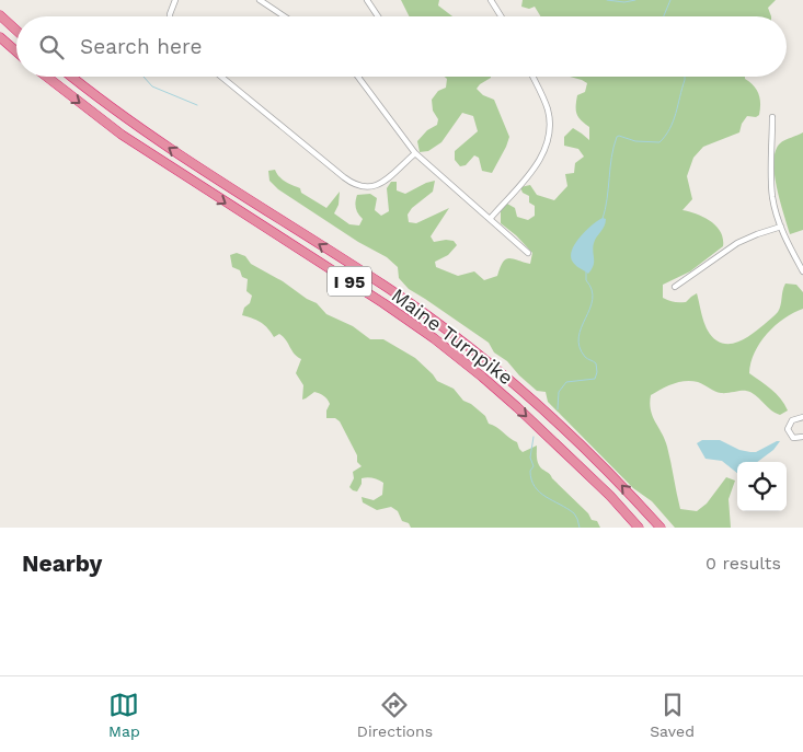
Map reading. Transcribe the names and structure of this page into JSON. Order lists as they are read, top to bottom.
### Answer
{
  "streets": {
    "highway": ["I 95", "Maine Turnpike"]
  },
  "page": {
    "search": "Search here",
    "heading": ["Nearby", "0 results"],
    "nav": ["Map", "Directions", "Saved"]
  }
}
